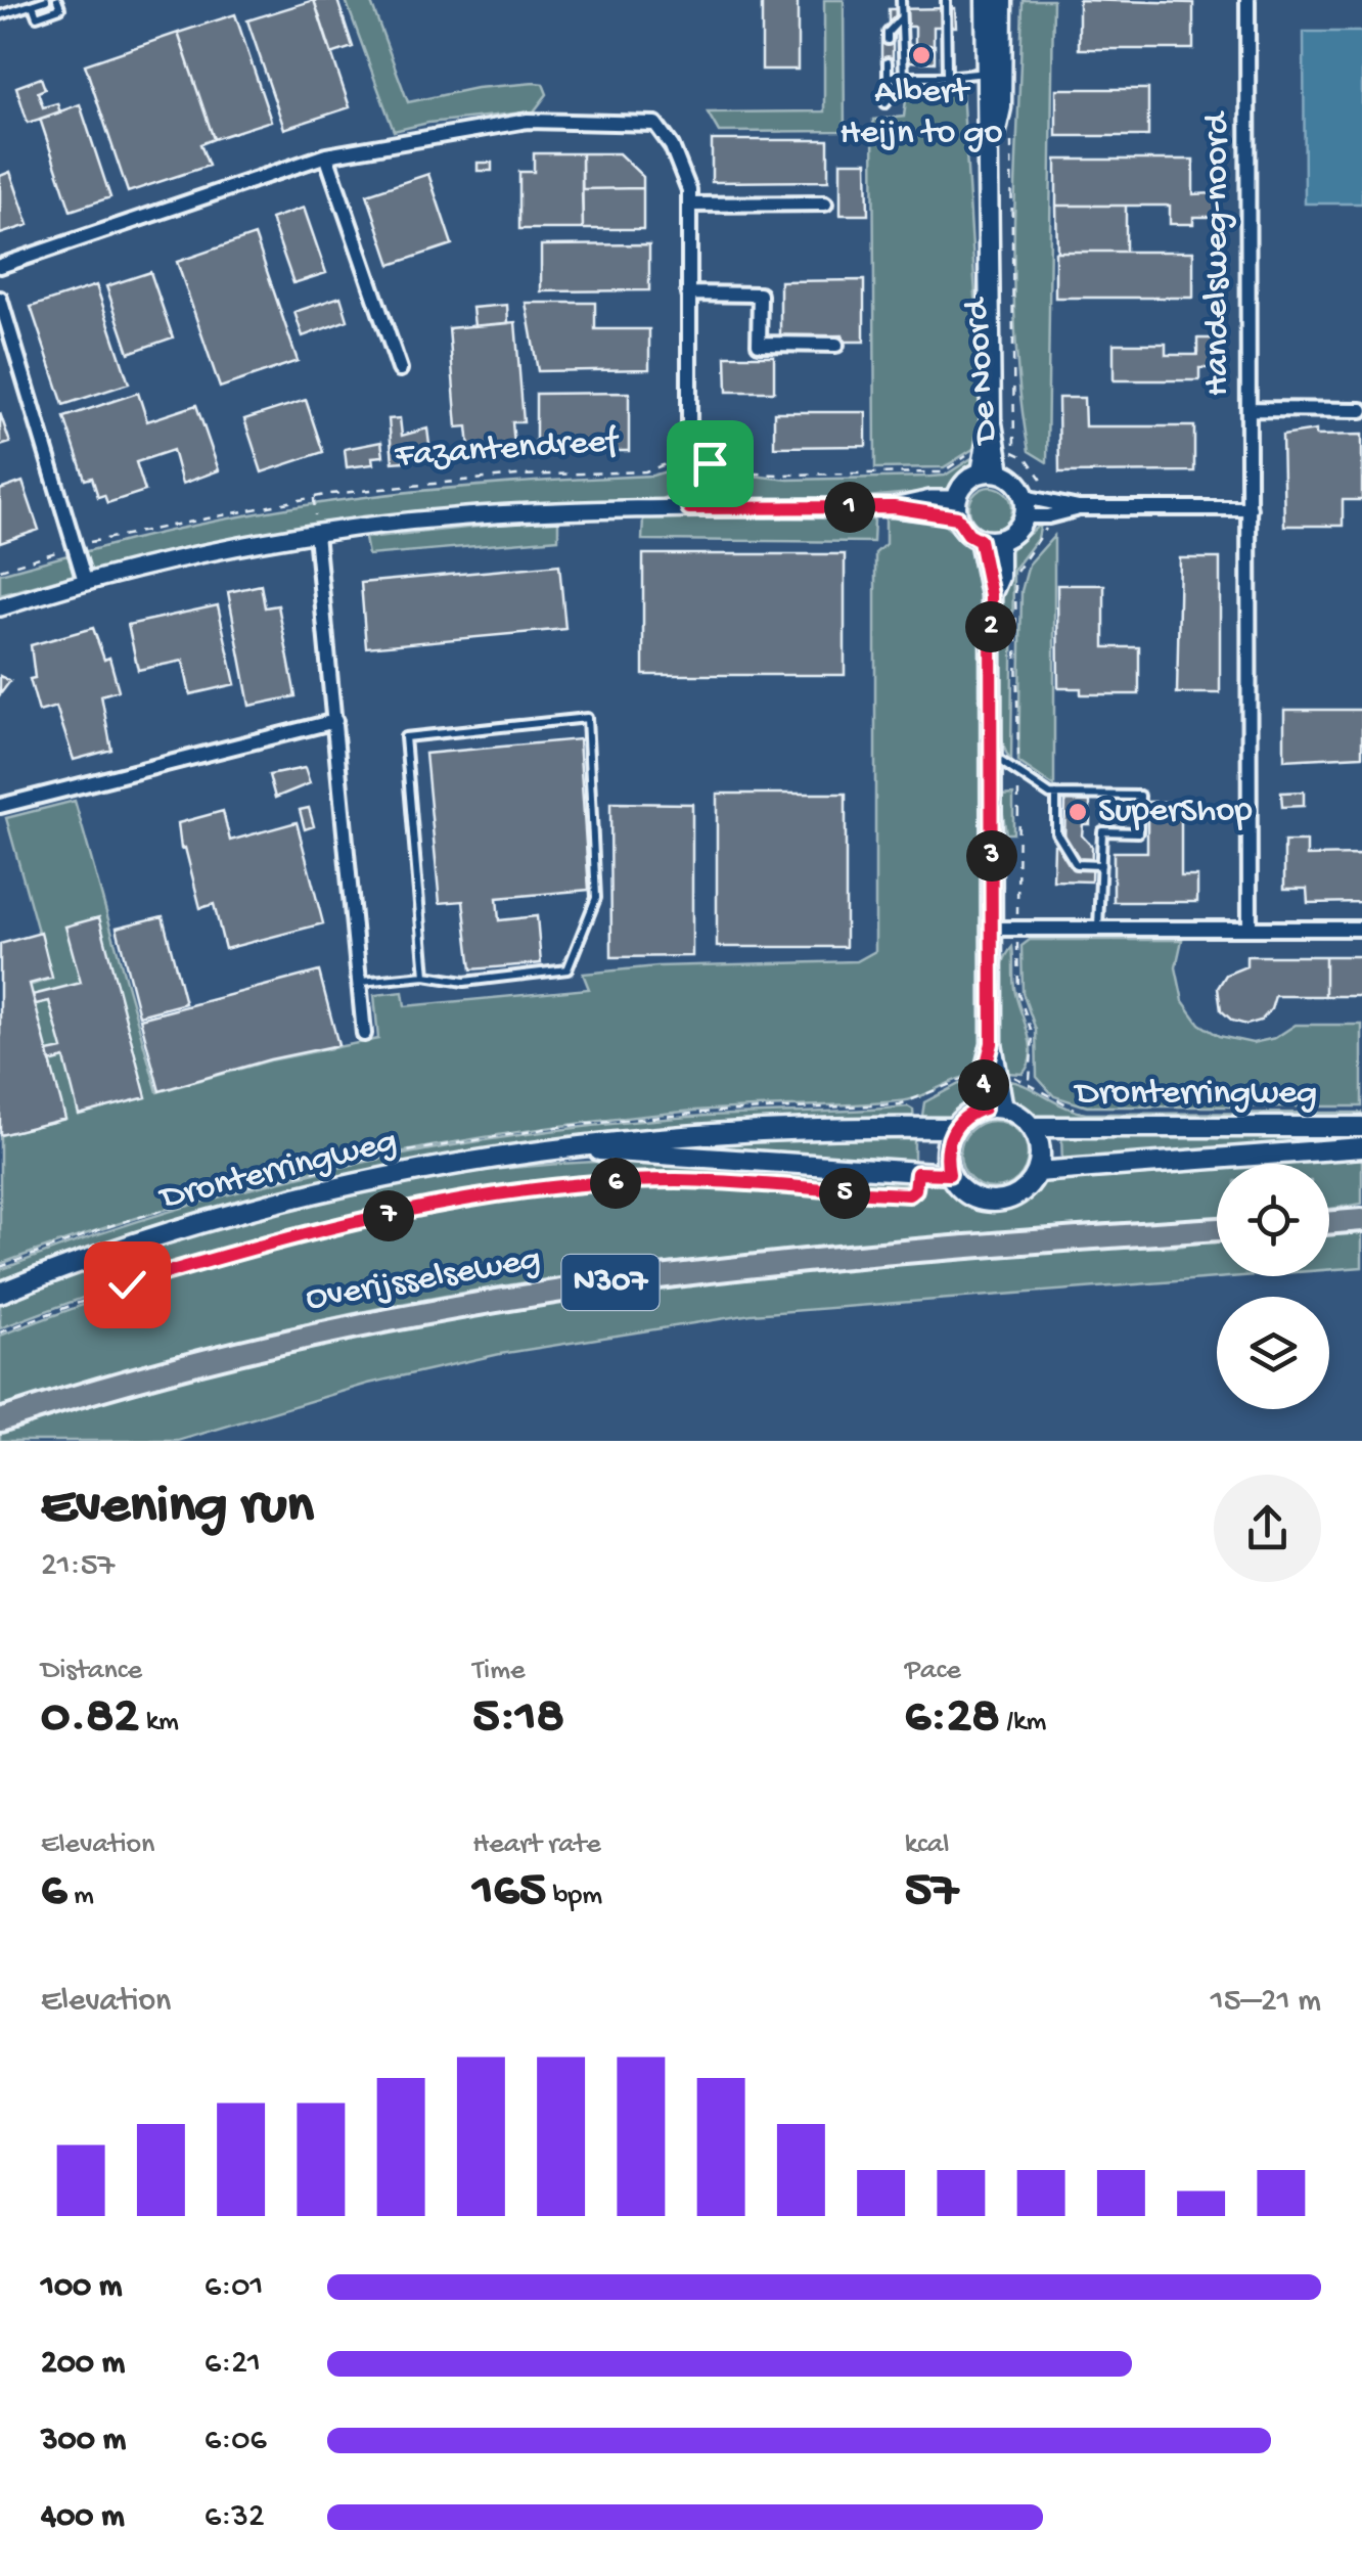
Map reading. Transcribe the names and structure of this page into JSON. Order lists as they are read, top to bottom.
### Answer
{
  "streets": {
    "highway": ["Overijsselseweg", "N307"],
    "main road": ["De Noord", "Dronterringweg"],
    "street": ["Handelsweg-noord", "Fazantendreef"]
  },
  "crossings": [
    ["De Noord", "Fazantendreef"]
  ],
  "places": ["Albert Heijn to go", "SuperShop"],
  "page": {
    "pins": [
      "1",
      "2",
      "3",
      "4",
      "6",
      "5",
      "7"
    ],
    "heading": ["Evening run", "21:57"],
    "stats": [
      ["Distance", "0.82 km"],
      ["Time", "5:18"],
      ["Pace", "6:28 /km"],
      ["Elevation", "6 m"],
      ["Heart rate", "165 bpm"],
      ["kcal", "57"]
    ],
    "chart": ["Elevation", "15–21 m"],
    "list": [
      {
        "name": "100 m",
        "note": "6:01"
      },
      {
        "name": "200 m",
        "note": "6:21"
      },
      {
        "name": "300 m",
        "note": "6:06"
      },
      {
        "name": "400 m",
        "note": "6:32"
      }
    ]
  }
}
